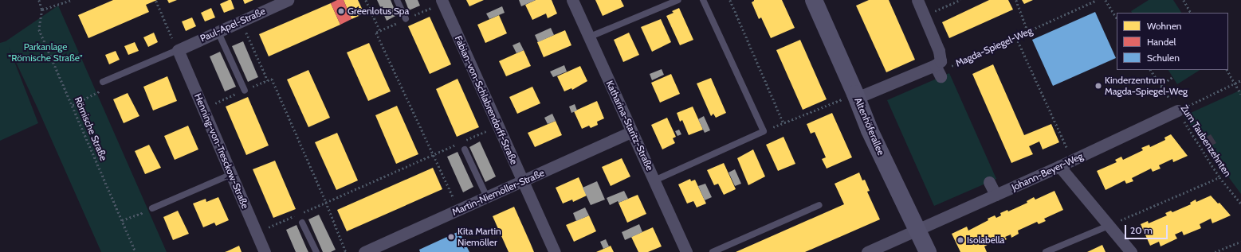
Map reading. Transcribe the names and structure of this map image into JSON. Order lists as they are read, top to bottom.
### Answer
{
  "streets": {
    "street": [
      "Paul-Apel-Straße",
      "Fabian-von-Schlabrendorff-Straße",
      "Katharina-Staritz-Straße",
      "Altenhöferallee",
      "Henning-von-Tresckow-Straße",
      "Johann-Beyer-Weg",
      "Martin-Niemöller-Straße"
    ],
    "path": ["Magda-Spiegel-Weg", "Römische Straße", "Zum Taubenzehnten"]
  },
  "crossings": [
    ["Paul-Apel-Straße", "Henning-von-Tresckow-Straße"],
    ["Fabian-von-Schlabrendorff-Straße", "Martin-Niemöller-Straße"],
    ["Katharina-Staritz-Straße", "Martin-Niemöller-Straße"],
    ["Altenhöferallee", "Johann-Beyer-Weg"],
    ["Zum Taubenzehnten", "Johann-Beyer-Weg"]
  ],
  "parks": ["Parkanlage \"Römische Straße\""],
  "places": [
    "Greenlotus Spa",
    "Kinderzentrum Magda-Spiegel-Weg",
    "Kita Martin Niemöller",
    "Isolabella"
  ],
  "legend": ["Wohnen", "Handel", "Schulen"],
  "scale_bar": "20 m"
}
